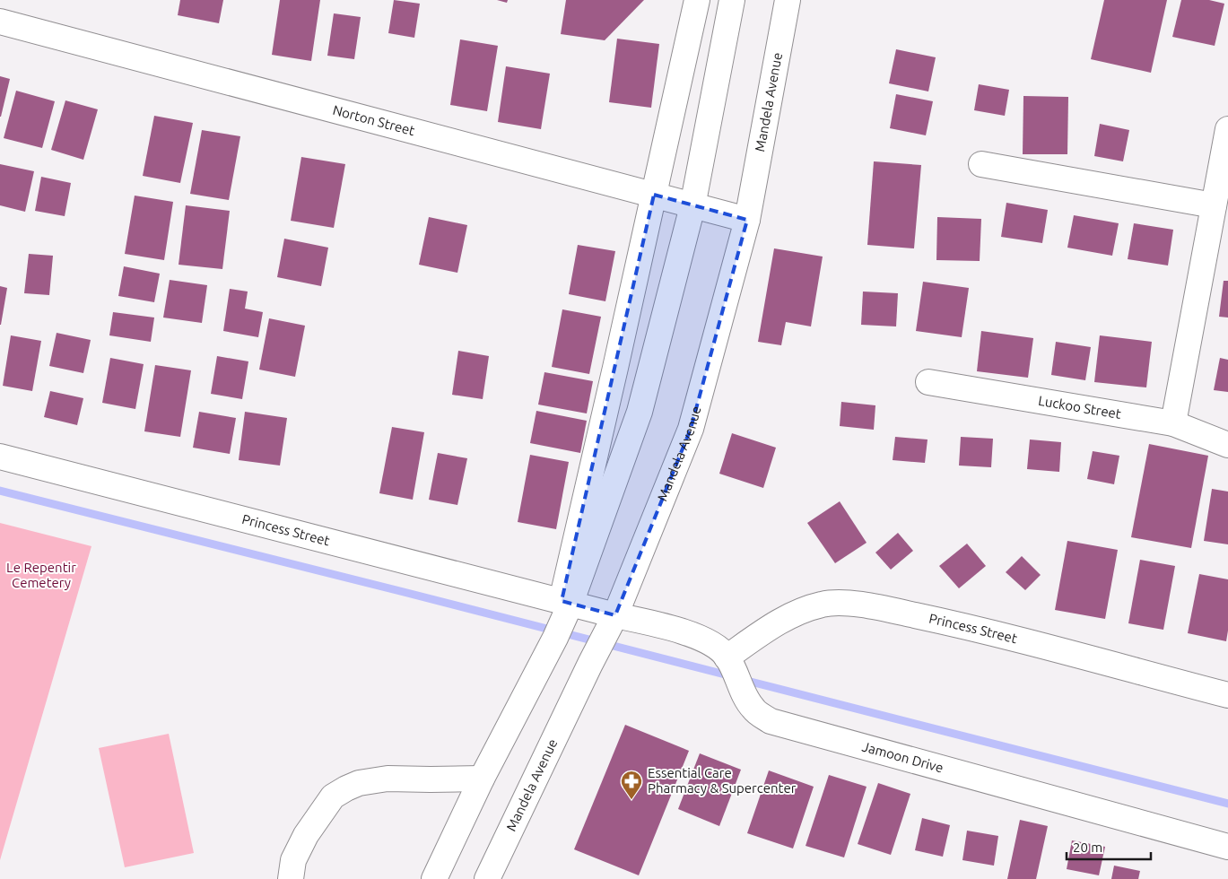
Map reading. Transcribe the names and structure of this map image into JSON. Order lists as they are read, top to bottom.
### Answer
{
  "streets": {
    "street": [
      "Mandela Avenue",
      "Norton Street",
      "Luckoo Street",
      "Princess Street",
      "Jamoon Drive"
    ]
  },
  "crossings": [
    ["Mandela Avenue", "Norton Street"],
    ["Mandela Avenue", "Princess Street"],
    ["Mandela Avenue", "Jamoon Drive"],
    ["Princess Street", "Jamoon Drive"]
  ],
  "parks": ["Le Repentir Cemetery"],
  "places": {
    "pharmacy": ["Essential Care Pharmacy & Supercenter"]
  },
  "scale_bar": "20 m"
}
